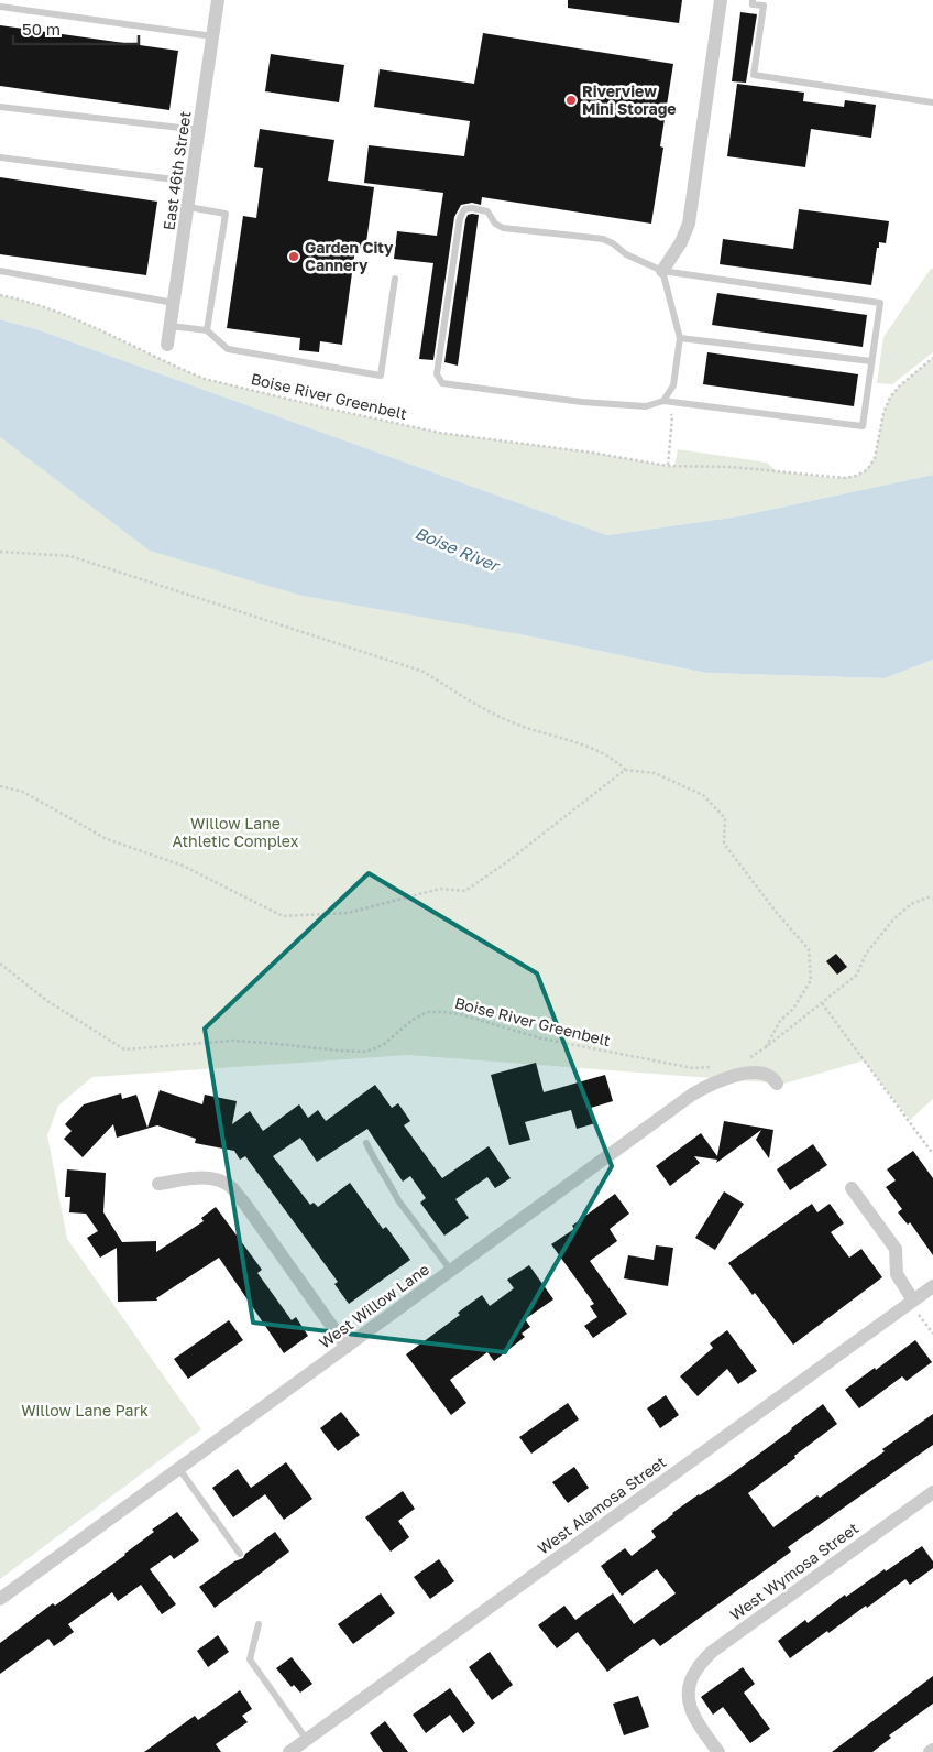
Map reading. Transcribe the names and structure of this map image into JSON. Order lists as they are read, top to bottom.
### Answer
{
  "streets": {
    "street": [
      "East 46th Street",
      "West Willow Lane",
      "West Alamosa Street",
      "West Wymosa Street"
    ],
    "path": ["Boise River Greenbelt"]
  },
  "water": ["Boise River"],
  "parks": ["Willow Lane Athletic Complex", "Willow Lane Park"],
  "places": ["Riverview Mini Storage", "Garden City Cannery"],
  "scale_bar": "50 m"
}
